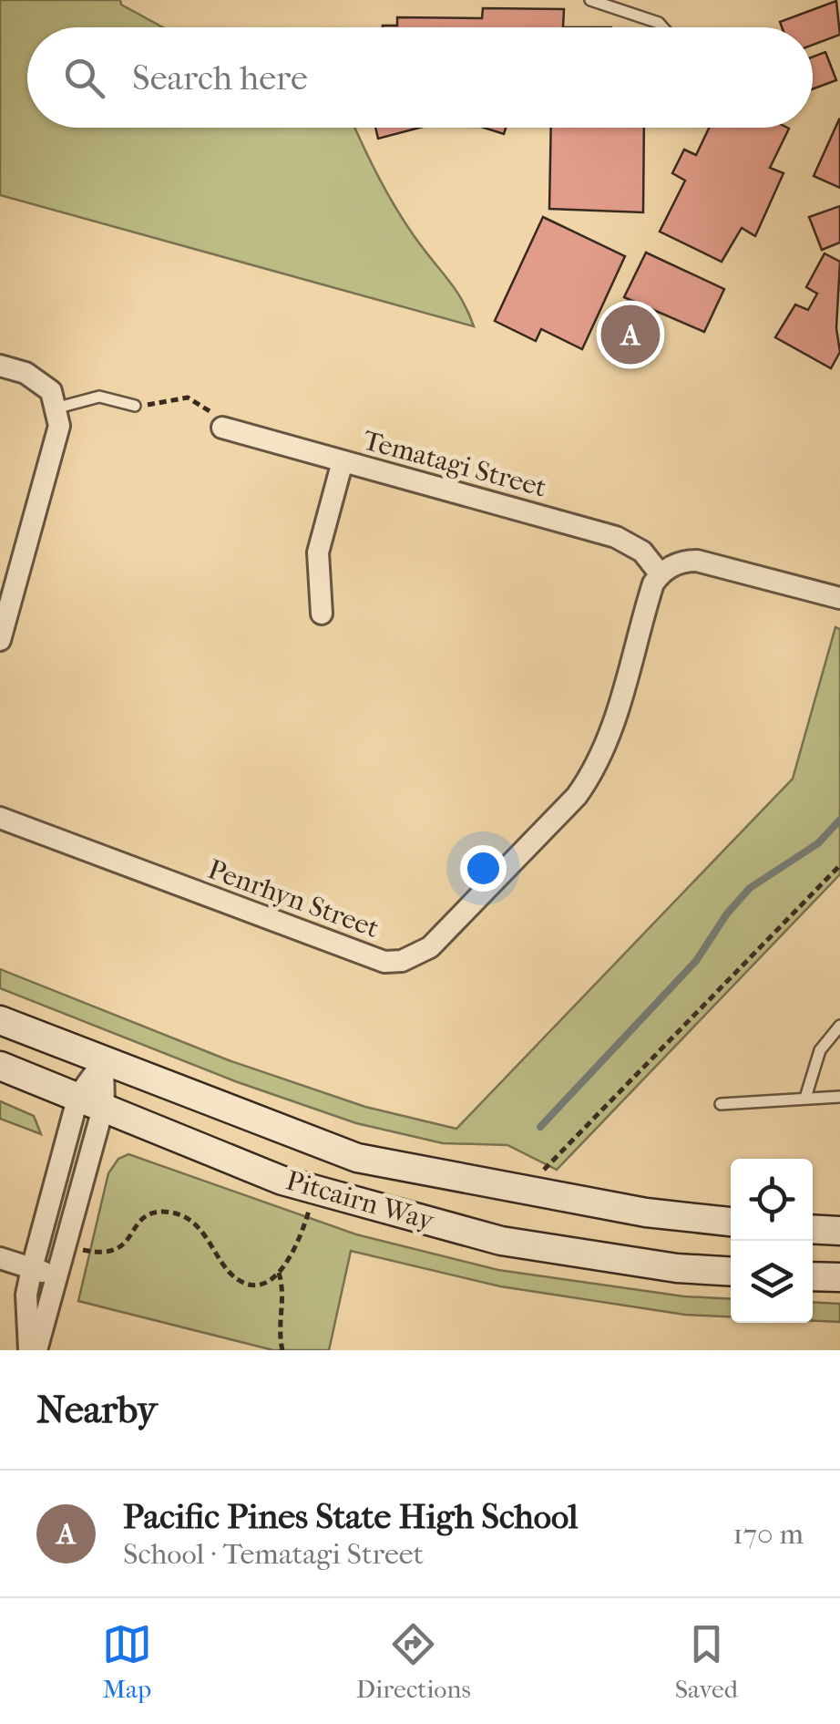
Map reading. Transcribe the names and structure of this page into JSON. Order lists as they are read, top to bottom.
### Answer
{
  "streets": {
    "main road": ["Pitcairn Way"],
    "street": ["Tematagi Street", "Penrhyn Street"]
  },
  "crossings": [
    ["Tematagi Street", "Penrhyn Street"]
  ],
  "page": {
    "search": "Search here",
    "pins": "A",
    "heading": "Nearby",
    "list": [
      {
        "mark": "A",
        "name": "Pacific Pines State High School",
        "note": "School · Tematagi Street",
        "value": "170 m"
      }
    ],
    "nav": ["Map", "Directions", "Saved"]
  }
}
